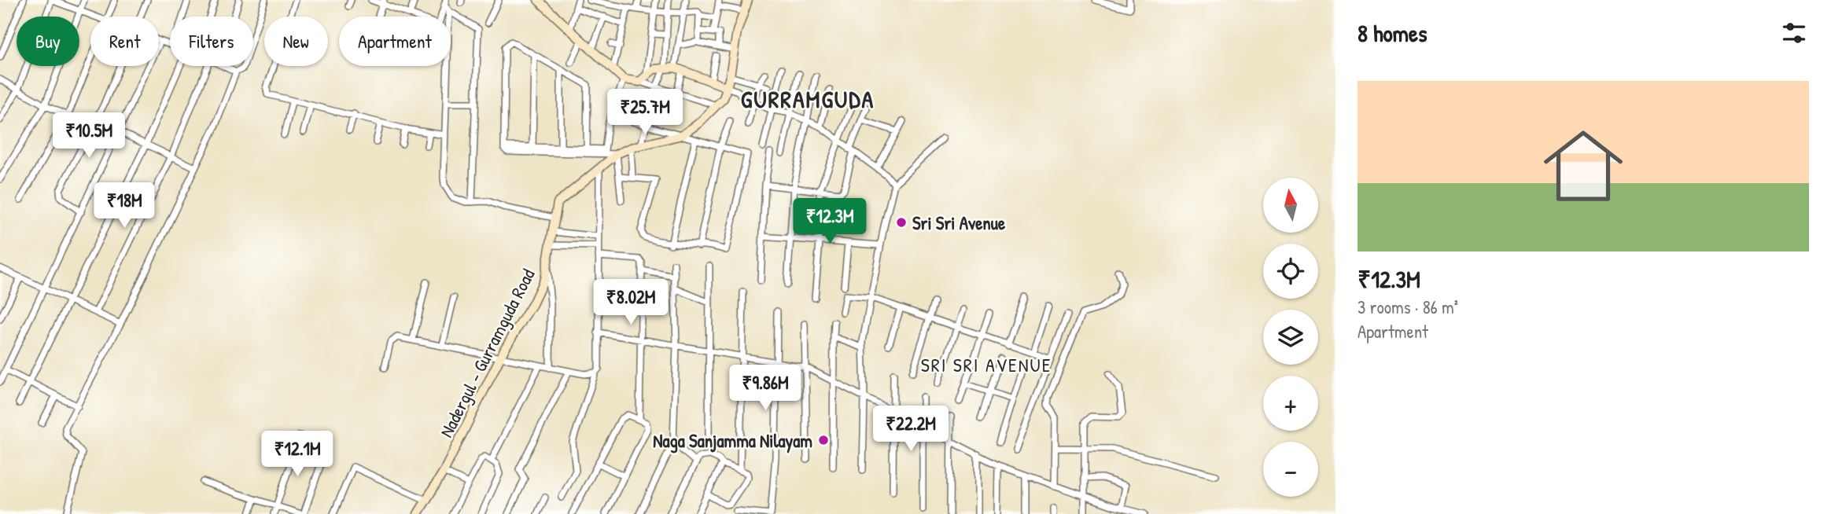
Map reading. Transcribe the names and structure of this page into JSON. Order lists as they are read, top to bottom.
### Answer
{
  "streets": {
    "main road": ["Nadergul - Gurramguda Road"]
  },
  "districts": ["GURRAMGUDA", "SRI SRI AVENUE"],
  "places": ["Sri Sri Avenue", "Naga Sanjamma Nilayam"],
  "north": "top",
  "page": {
    "heading": "8 homes",
    "chip": [
      "Buy",
      "Rent",
      "Filters",
      "New",
      "Apartment"
    ],
    "list": [
      {
        "name": "₹12.3M",
        "note": "3 rooms · 86 m² · Apartment"
      }
    ],
    "price": [
      "₹25.7M",
      "₹10.5M",
      "₹18M",
      "₹12.3M",
      "₹8.02M",
      "₹9.86M",
      "₹22.2M",
      "₹12.1M"
    ],
    "map_buttons": ["+", "−"]
  }
}
